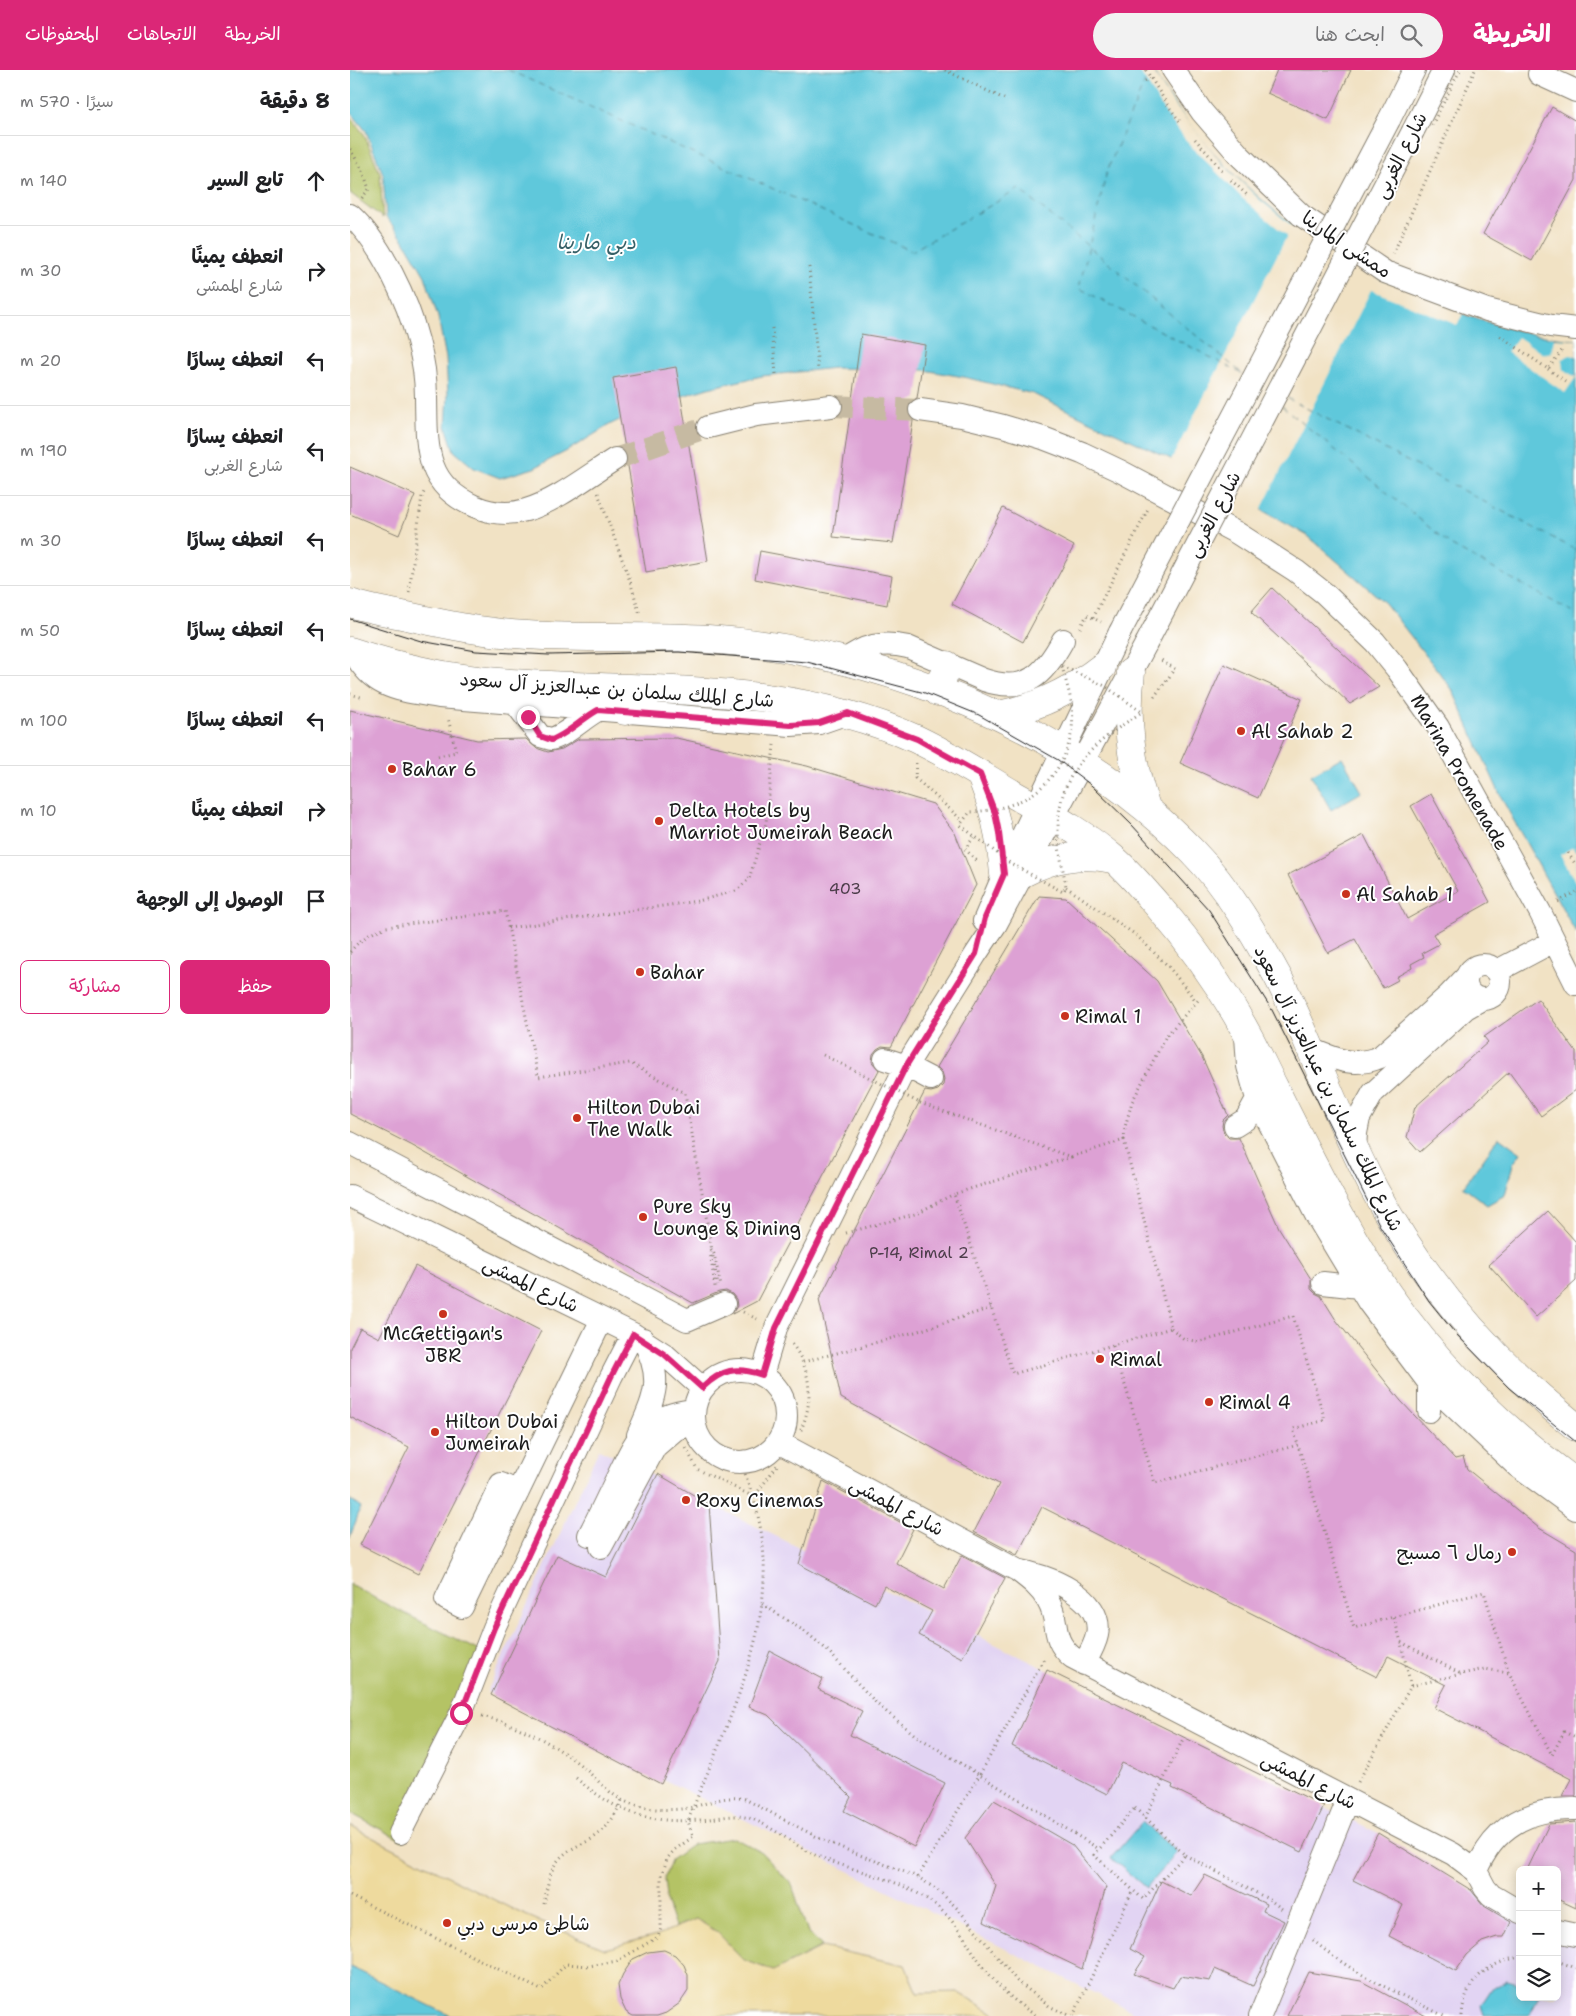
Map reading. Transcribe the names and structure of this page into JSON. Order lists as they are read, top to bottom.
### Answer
{
  "streets": {
    "main road": ["شارع الملك سلمان بن عبدالعزيز آل سعود"],
    "street": [
      "شارع الغربى",
      "ممشى المارينا",
      "Marina Promenade",
      "شارع الممشى"
    ]
  },
  "crossings": [
    ["شارع الغربى", "شارع الملك سلمان بن عبدالعزيز آل سعود"],
    ["شارع الغربى", "شارع الممشى"]
  ],
  "water": ["دبي مارينا"],
  "places": [
    "Al Sahab 2",
    "Bahar 6",
    "Delta Hotels by Marriot Jumeirah Beach",
    "Al Sahab 1",
    "Bahar",
    "Rimal 1",
    "Hilton Dubai The Walk",
    "Pure Sky Lounge & Dining",
    "McGettigan's JBR",
    "Rimal",
    "Rimal 4",
    "Hilton Dubai Jumeirah",
    "Roxy Cinemas",
    "رمال ٦ مسبح",
    "شاطئ مرسى دبي"
  ],
  "house_numbers": ["403", "P-14, Rimal 2"],
  "page": {
    "header": "الخريطة",
    "search": "ابحث هنا",
    "nav": ["الخريطة", "الاتجاهات", "المحفوظات"],
    "heading": ["8 دقيقة", "سيرًا · 570 m"],
    "list": [
      ["تابع السير", "140 m"],
      ["انعطف يمينًا", "شارع الممشى", "30 m"],
      ["انعطف يسارًا", "20 m"],
      ["انعطف يسارًا", "شارع الغربى", "190 m"],
      ["انعطف يسارًا", "30 m"],
      ["انعطف يسارًا", "50 m"],
      ["انعطف يسارًا", "100 m"],
      ["انعطف يمينًا", "10 m"],
      "الوصول إلى الوجهة"
    ],
    "buttons": ["حفظ", "مشاركة"],
    "map_buttons": ["+", "−"]
  }
}
